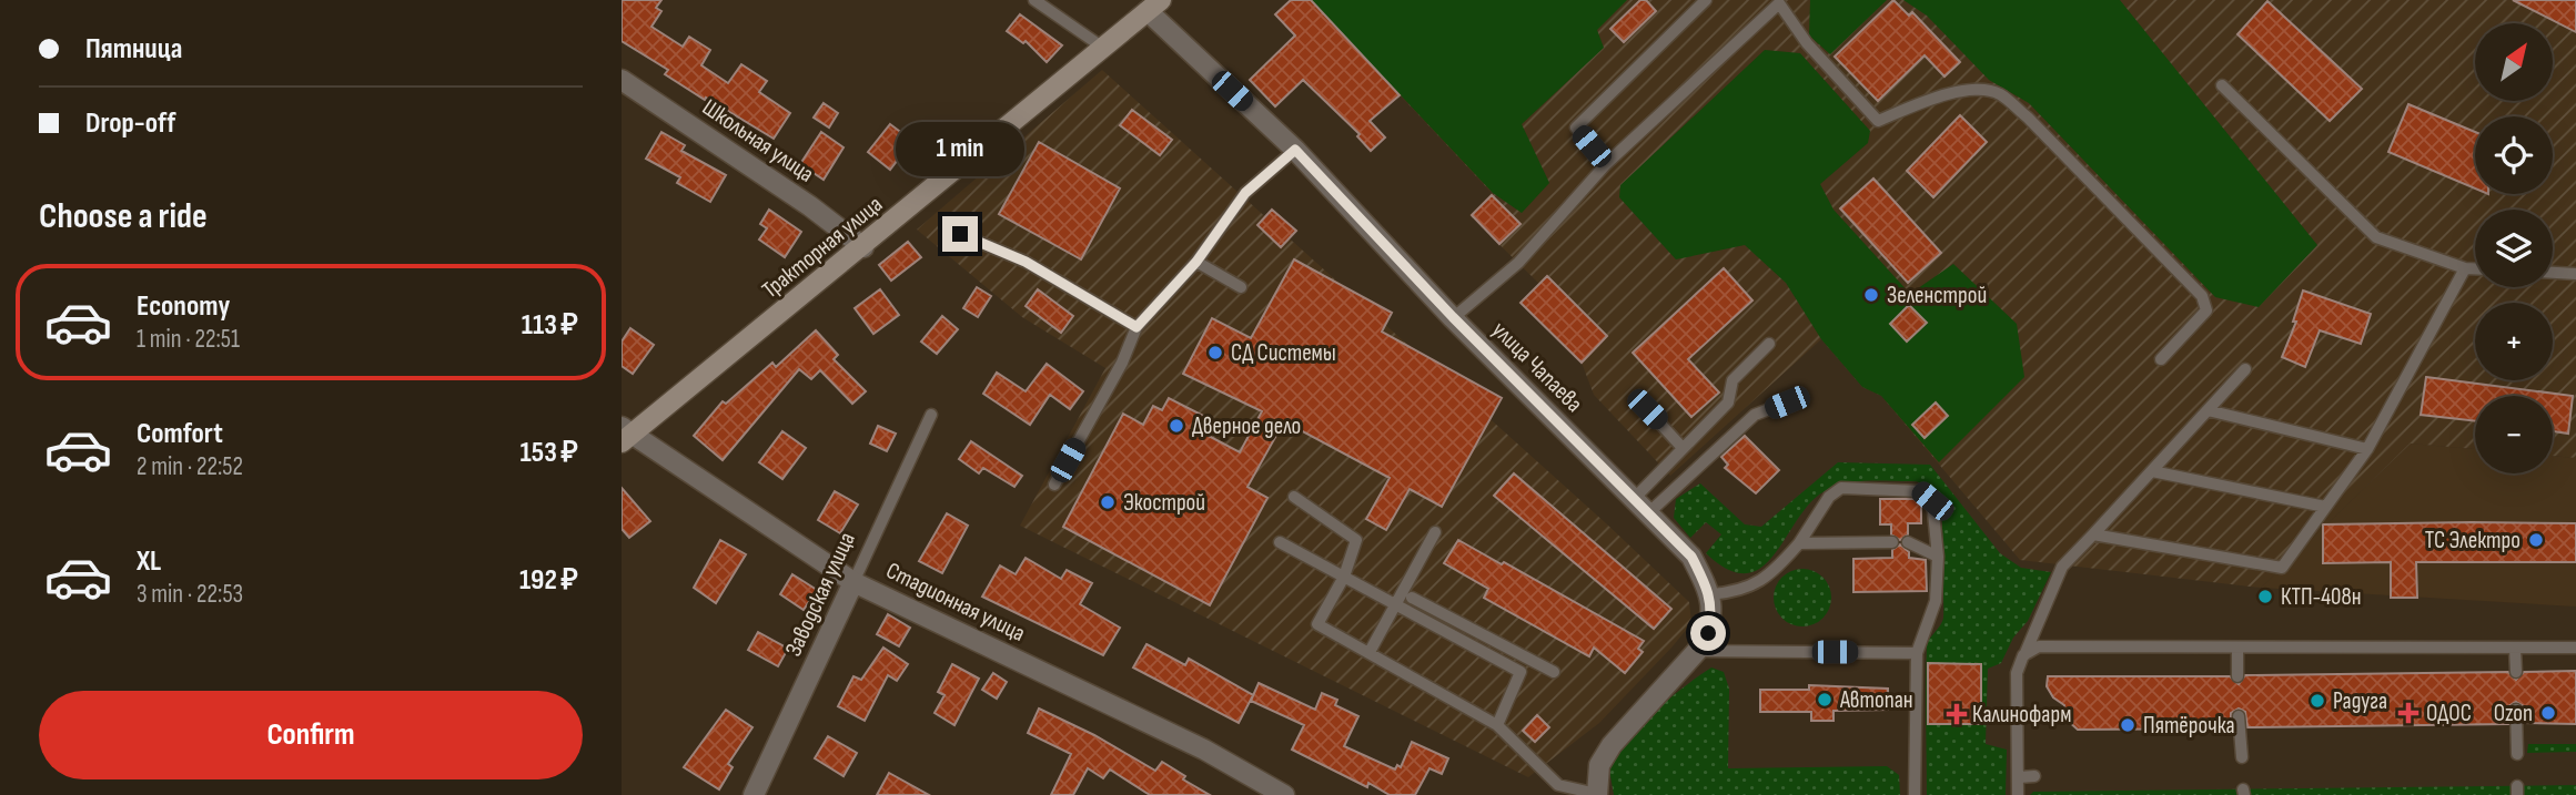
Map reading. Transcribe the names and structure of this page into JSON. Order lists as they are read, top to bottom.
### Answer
{
  "streets": {
    "main road": ["Тракторная улица"],
    "street": [
      "Школьная улица",
      "улица Чапаева",
      "Заводская улица",
      "Стадионная улица"
    ]
  },
  "crossings": [
    ["Школьная улица", "Тракторная улица"],
    ["Тракторная улица", "улица Чапаева"],
    ["Тракторная улица", "Стадионная улица"],
    ["Заводская улица", "Стадионная улица"]
  ],
  "places": {
    "other": [
      "Зеленстрой",
      "СД Системы",
      "Дверное дело",
      "Экострой",
      "ТС Электро",
      "КТП-408н",
      "Автопан",
      "Радуга",
      "Ozon",
      "Пятёрочка"
    ],
    "health": ["ОДОС", "Калинофарм"]
  },
  "north": "top right",
  "page": {
    "banner": ["Пятница", "Drop-off"],
    "map_buttons": ["+", "−"],
    "bubble": "1 min",
    "heading": "Choose a ride",
    "list": [
      {
        "name": "Economy",
        "note": "1 min · 22:51",
        "value": "113 ₽"
      },
      {
        "name": "Comfort",
        "note": "2 min · 22:52",
        "value": "153 ₽"
      },
      {
        "name": "XL",
        "note": "3 min · 22:53",
        "value": "192 ₽"
      }
    ],
    "buttons": "Confirm"
  }
}
